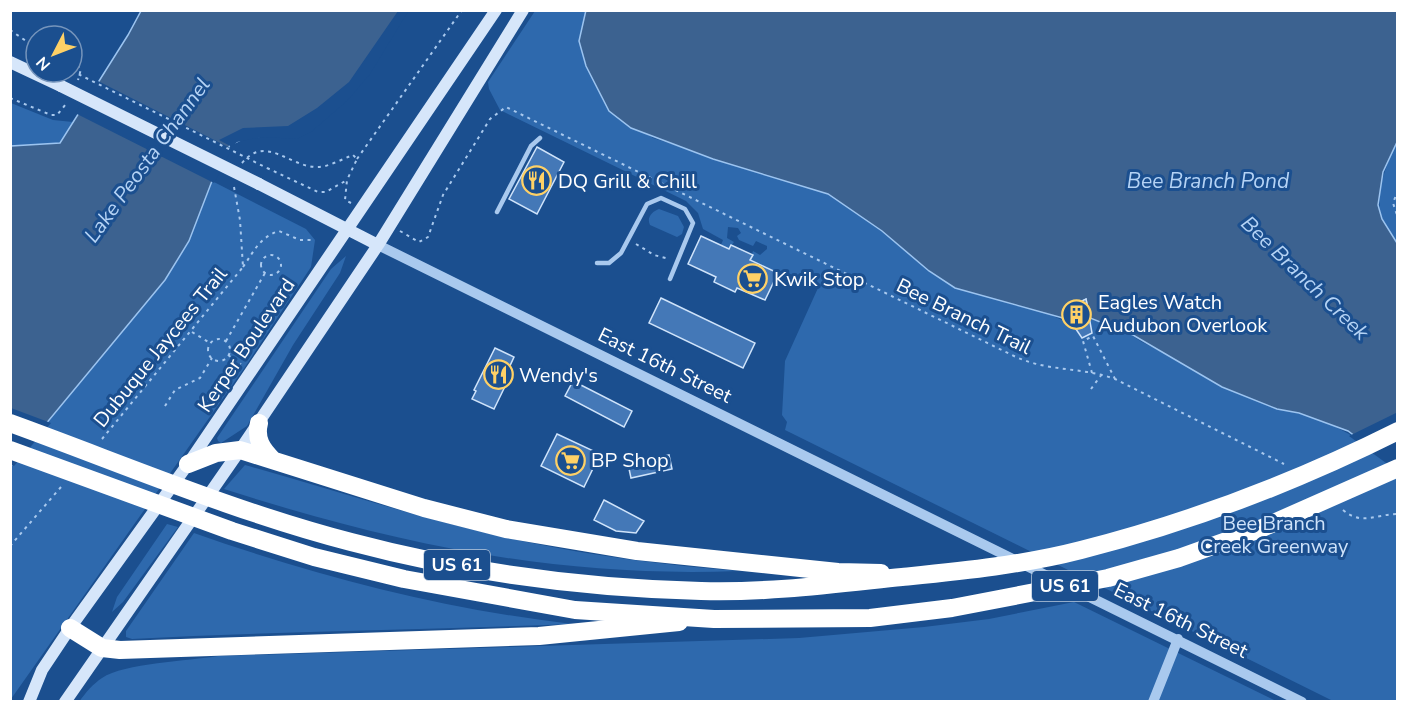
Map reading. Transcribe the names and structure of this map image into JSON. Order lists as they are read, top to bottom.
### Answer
{
  "streets": {
    "highway": ["US 61"],
    "main road": ["Kerper Boulevard", "East 16th Street"],
    "path": ["Bee Branch Trail", "Dubuque Jaycees Trail"]
  },
  "crossings": [
    ["Kerper Boulevard", "East 16th Street"]
  ],
  "water": ["Lake Peosta Channel", "Bee Branch Pond", "Bee Branch Creek"],
  "parks": ["Bee Branch Creek Greenway"],
  "places": {
    "restaurant": ["DQ Grill & Chill", "Wendy's"],
    "supermarket": ["Kwik Stop", "BP Shop"],
    "building": ["Eagles Watch Audubon Overlook"]
  },
  "north": "bottom left"
}
